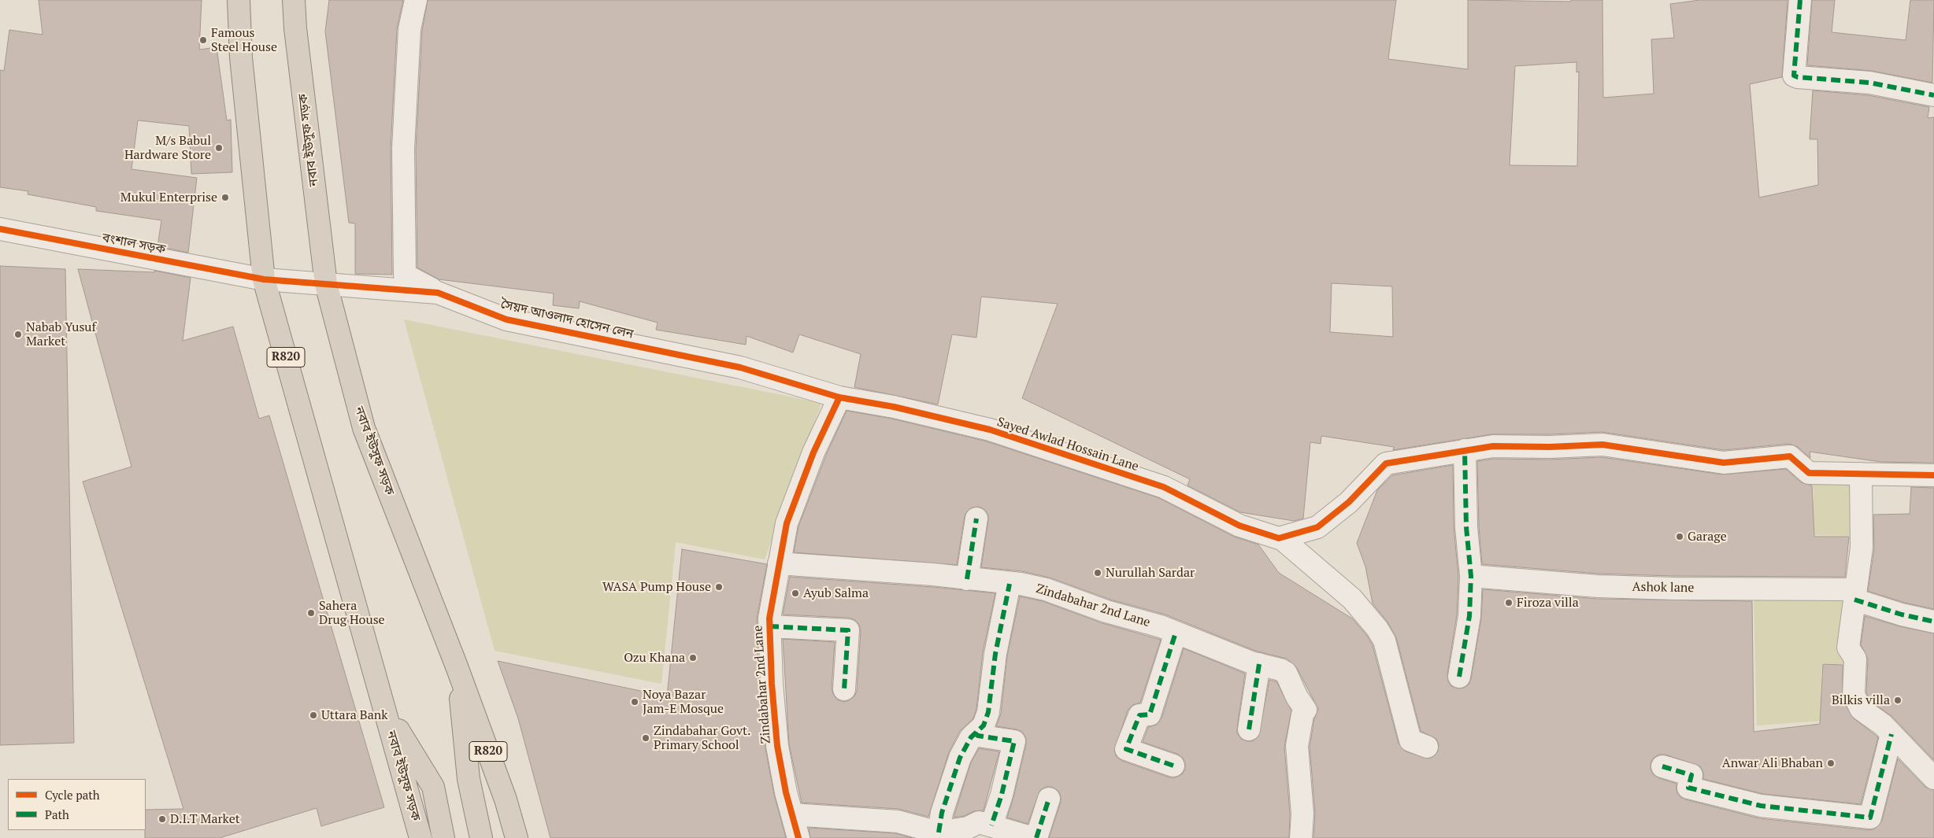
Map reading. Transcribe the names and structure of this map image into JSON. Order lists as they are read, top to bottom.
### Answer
{
  "streets": {
    "highway": ["নবাব ইউসুফ সড়ক", "R820"],
    "street": [
      "বংশাল সড়ক",
      "সৈয়দ আওলাদ হোসেন লেন",
      "Sayed Awlad Hossain Lane",
      "Ashok lane",
      "Zindabahar 2nd Lane"
    ]
  },
  "crossings": [
    ["নবাব ইউসুফ সড়ক", "বংশাল সড়ক"],
    ["নবাব ইউসুফ সড়ক", "সৈয়দ আওলাদ হোসেন লেন"],
    ["বংশাল সড়ক", "সৈয়দ আওলাদ হোসেন লেন"],
    ["সৈয়দ আওলাদ হোসেন লেন", "Sayed Awlad Hossain Lane"],
    ["সৈয়দ আওলাদ হোসেন লেন", "Zindabahar 2nd Lane"],
    ["Sayed Awlad Hossain Lane", "Zindabahar 2nd Lane"]
  ],
  "places": [
    "Famous Steel House",
    "M/s Babul Hardware Store",
    "Mukul Enterprise",
    "Nabab Yusuf Market",
    "Garage",
    "Nurullah Sardar",
    "WASA Pump House",
    "Ayub Salma",
    "Firoza villa",
    "Sahera Drug House",
    "Ozu Khana",
    "Bilkis villa",
    "Noya Bazar Jam-E Mosque",
    "Uttara Bank",
    "Zindabahar Govt. Primary School",
    "Anwar Ali Bhaban",
    "D.I.T Market"
  ],
  "legend": ["Cycle path", "Path"]
}
